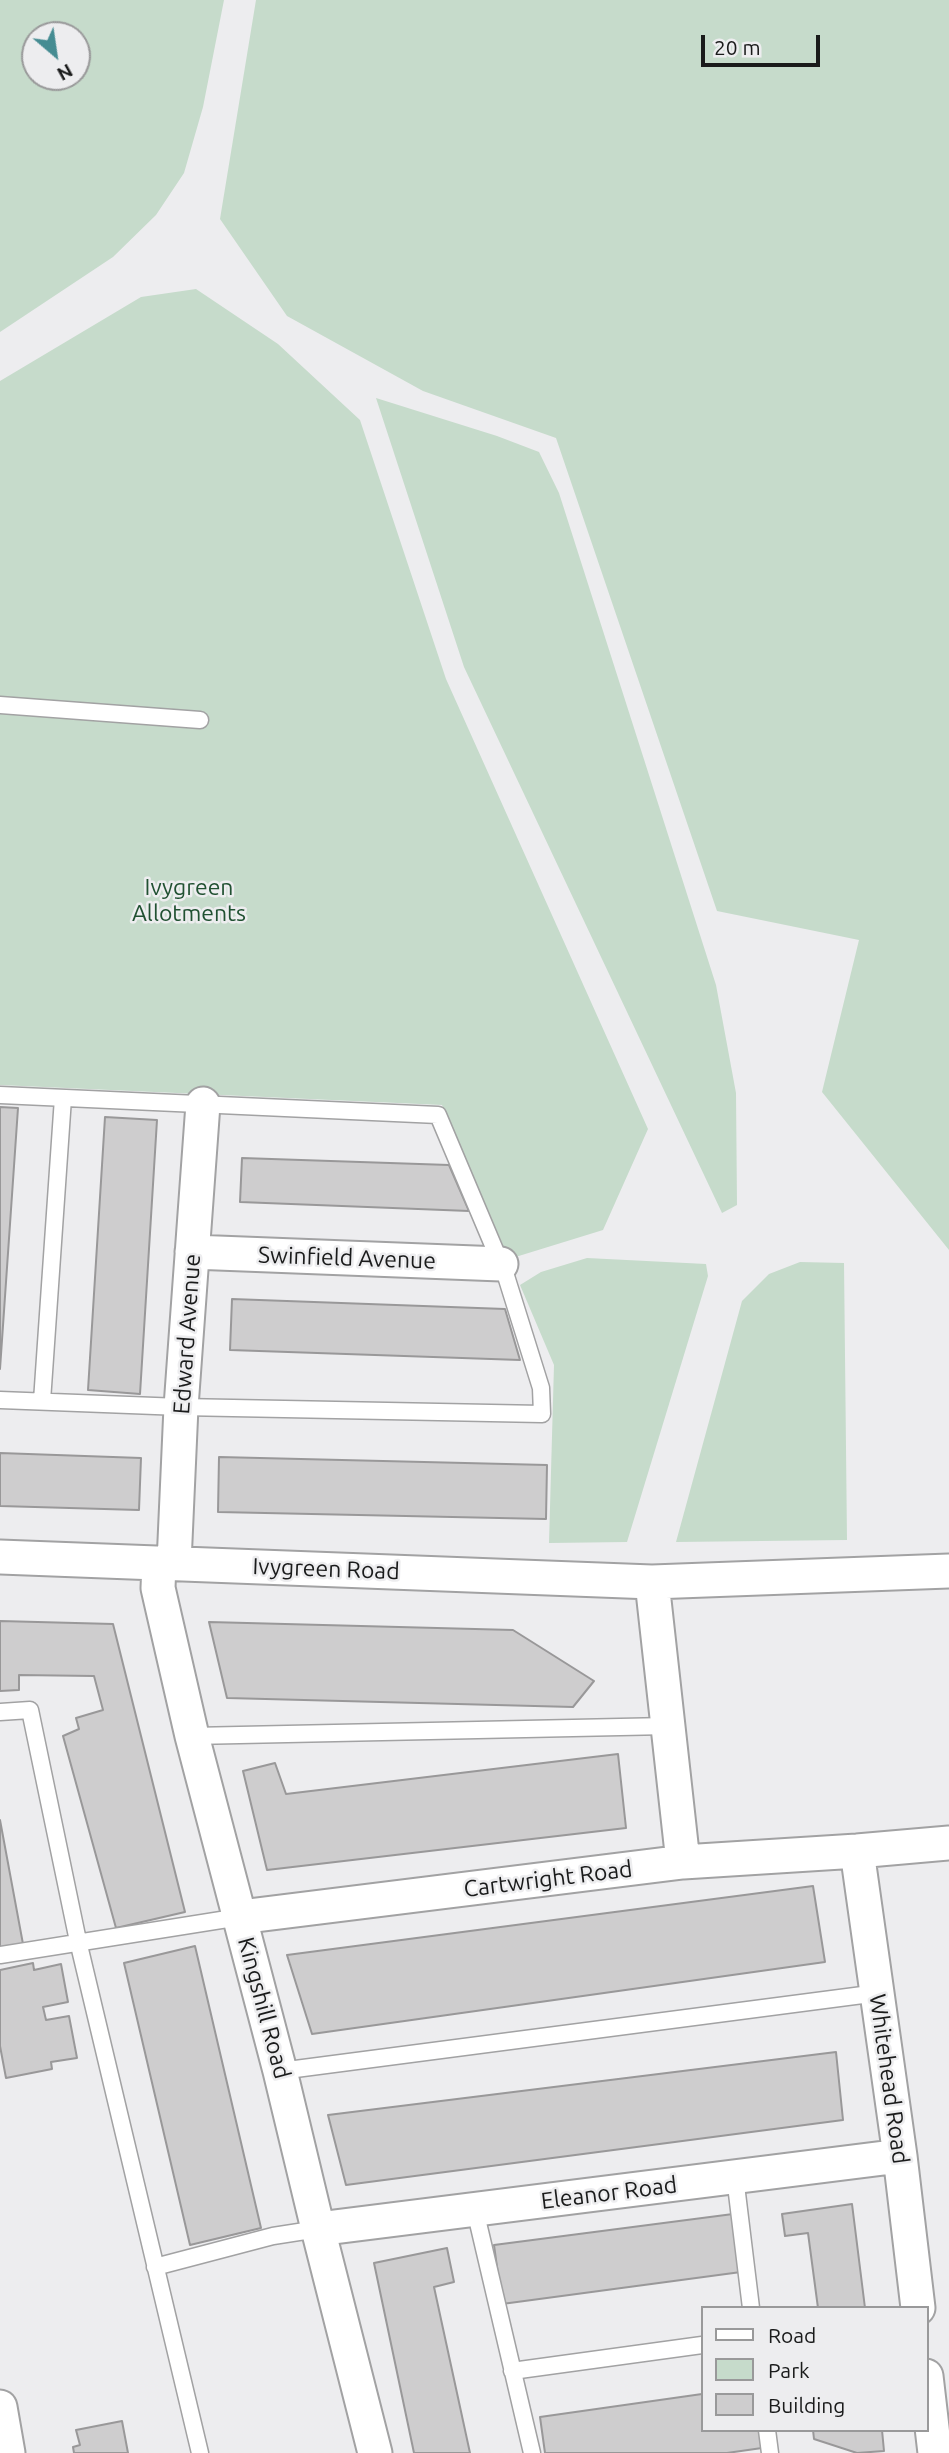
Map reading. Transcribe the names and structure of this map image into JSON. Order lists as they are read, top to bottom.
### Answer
{
  "streets": {
    "street": [
      "Swinfield Avenue",
      "Edward Avenue",
      "Ivygreen Road",
      "Cartwright Road",
      "Kingshill Road",
      "Whitehead Road",
      "Eleanor Road"
    ]
  },
  "crossings": [
    ["Swinfield Avenue", "Edward Avenue"],
    ["Edward Avenue", "Ivygreen Road"],
    ["Edward Avenue", "Kingshill Road"],
    ["Ivygreen Road", "Kingshill Road"],
    ["Cartwright Road", "Kingshill Road"],
    ["Cartwright Road", "Whitehead Road"],
    ["Kingshill Road", "Eleanor Road"],
    ["Whitehead Road", "Eleanor Road"]
  ],
  "parks": ["Ivygreen Allotments"],
  "legend": ["Road", "Park", "Building"],
  "scale_bar": "20 m",
  "north": "bottom right"
}
